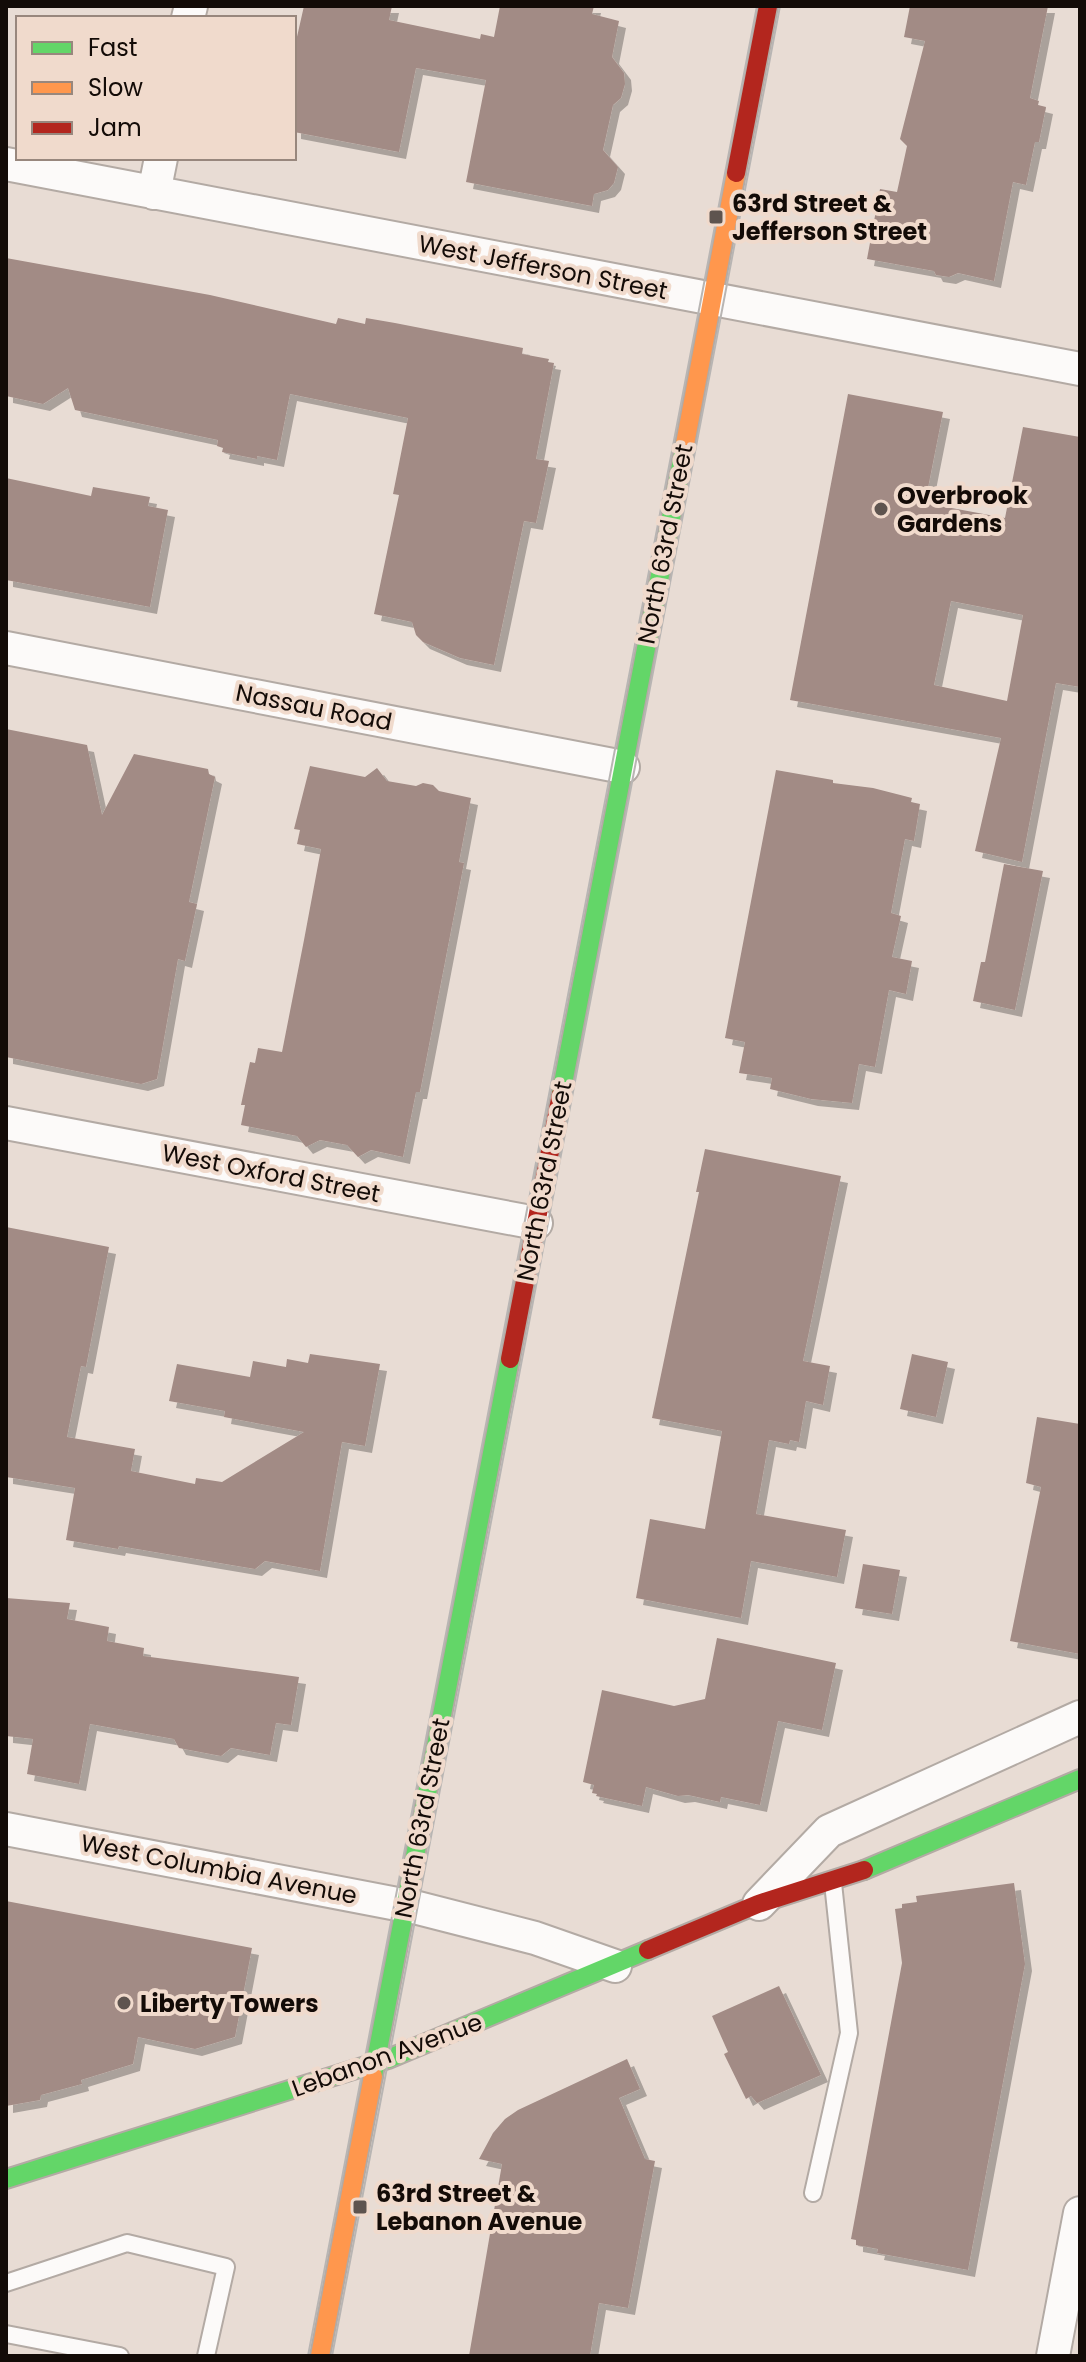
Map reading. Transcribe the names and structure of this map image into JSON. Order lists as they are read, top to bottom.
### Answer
{
  "streets": {
    "main road": ["North 63rd Street", "Lebanon Avenue"],
    "street": [
      "West Jefferson Street",
      "Nassau Road",
      "West Oxford Street",
      "West Columbia Avenue"
    ]
  },
  "crossings": [
    ["West Jefferson Street", "North 63rd Street"],
    ["North 63rd Street", "Nassau Road"],
    ["North 63rd Street", "West Oxford Street"],
    ["North 63rd Street", "West Columbia Avenue"],
    ["North 63rd Street", "Lebanon Avenue"],
    ["West Columbia Avenue", "Lebanon Avenue"]
  ],
  "places": {
    "transit": ["63rd Street & Jefferson Street", "63rd Street & Lebanon Avenue"],
    "other": ["Overbrook Gardens", "Liberty Towers"]
  },
  "legend": ["Fast", "Slow", "Jam"]
}
